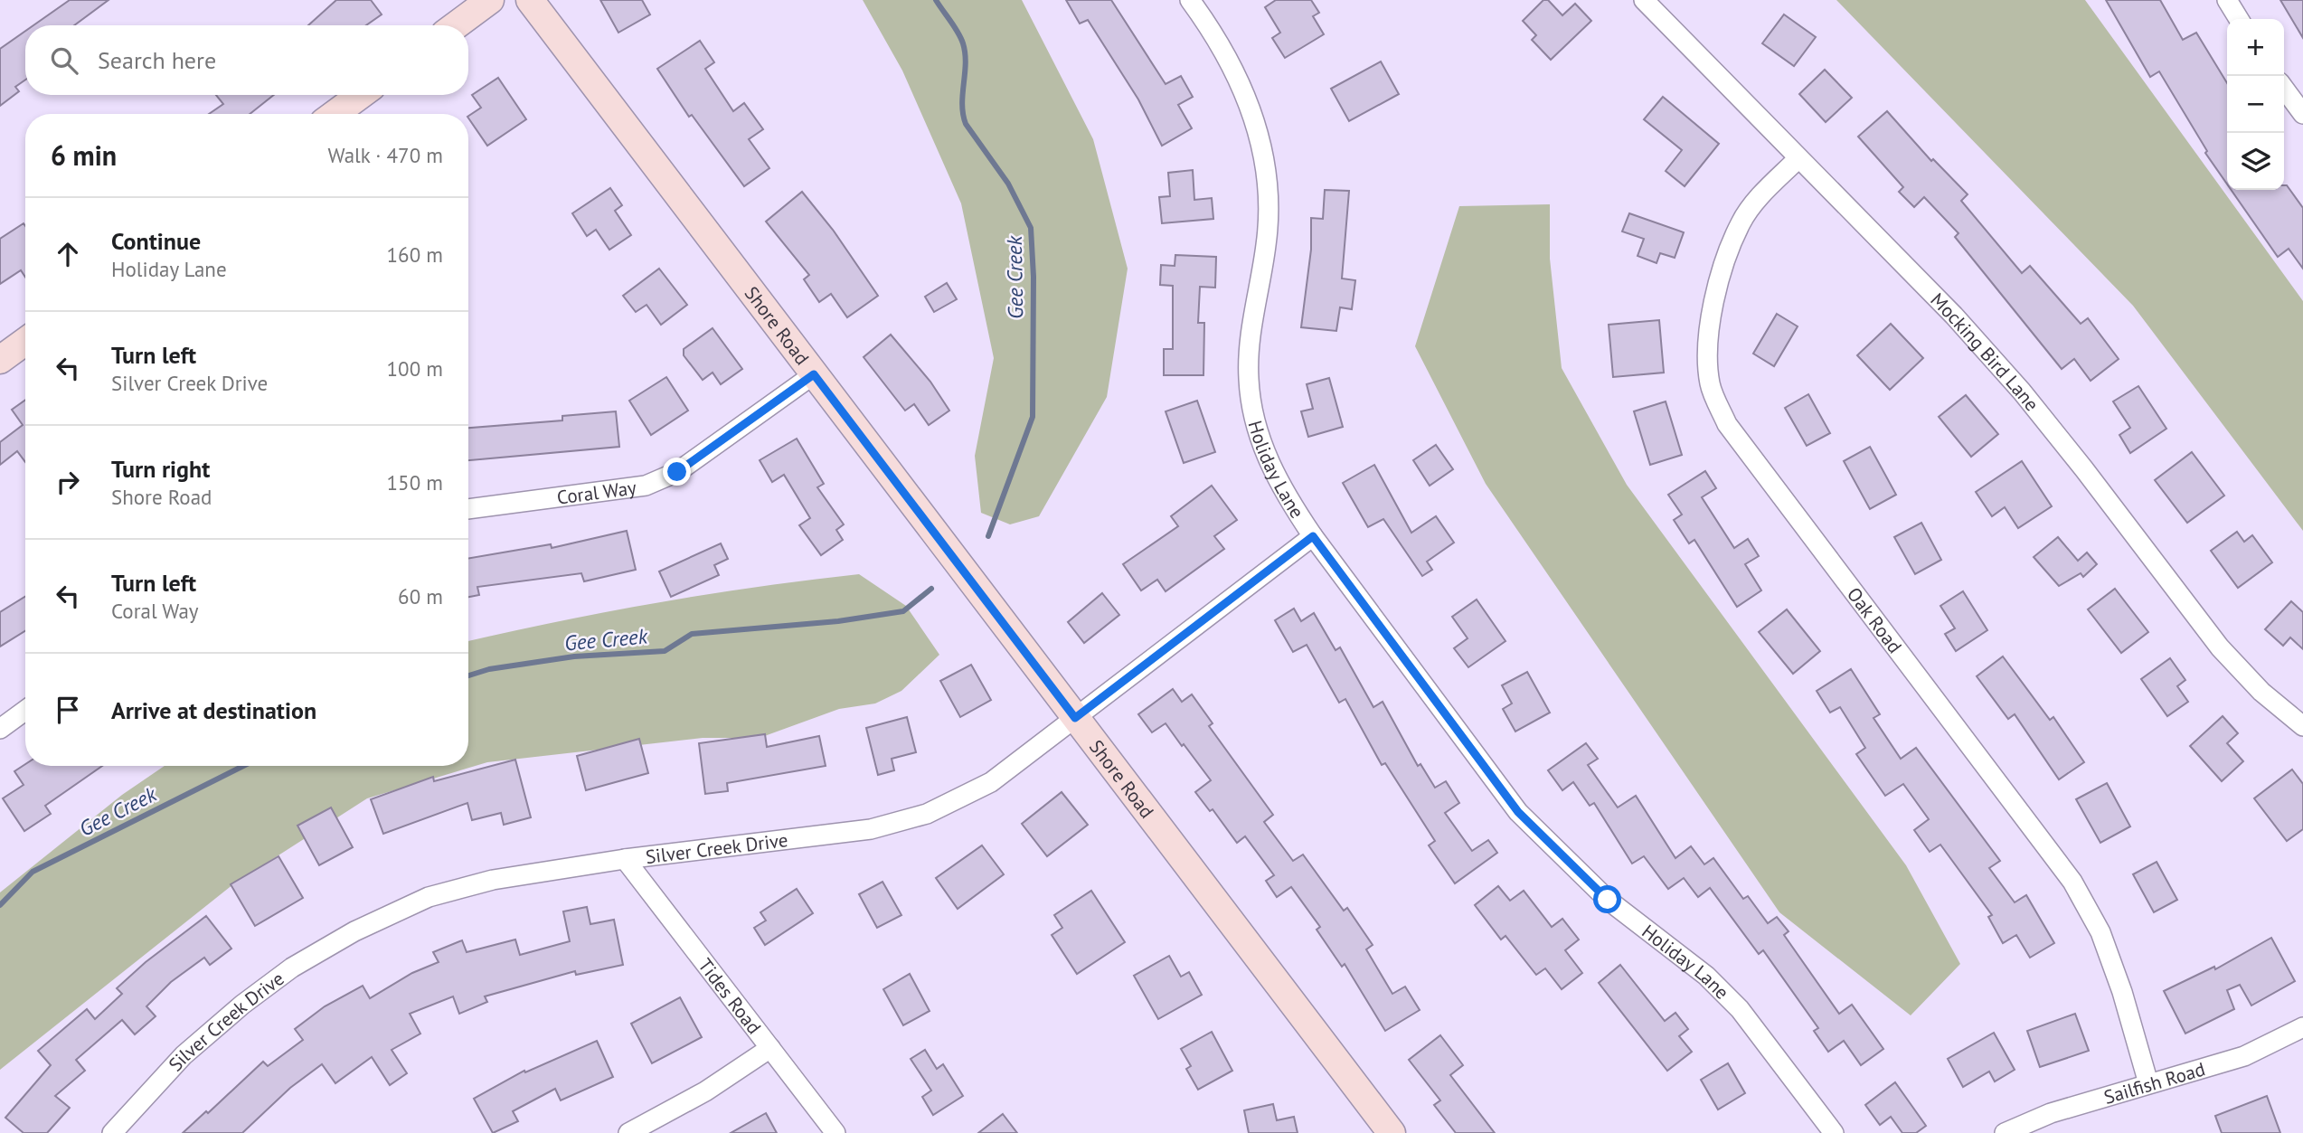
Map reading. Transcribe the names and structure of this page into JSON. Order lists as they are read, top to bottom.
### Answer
{
  "streets": {
    "street": [
      "Shore Road",
      "Mocking Bird Lane",
      "Holiday Lane",
      "Coral Way",
      "Oak Road",
      "Silver Creek Drive",
      "Tides Road",
      "Sailfish Road"
    ]
  },
  "crossings": [
    ["Shore Road", "Coral Way"],
    ["Shore Road", "Silver Creek Drive"],
    ["Mocking Bird Lane", "Oak Road"],
    ["Holiday Lane", "Silver Creek Drive"],
    ["Oak Road", "Sailfish Road"],
    ["Silver Creek Drive", "Tides Road"]
  ],
  "water": ["Gee Creek"],
  "page": {
    "map_buttons": ["+", "−"],
    "search": "Search here",
    "heading": ["6 min", "Walk · 470 m"],
    "list": [
      ["Continue", "Holiday Lane", "160 m"],
      ["Turn left", "Silver Creek Drive", "100 m"],
      ["Turn right", "Shore Road", "150 m"],
      ["Turn left", "Coral Way", "60 m"],
      "Arrive at destination"
    ]
  }
}
